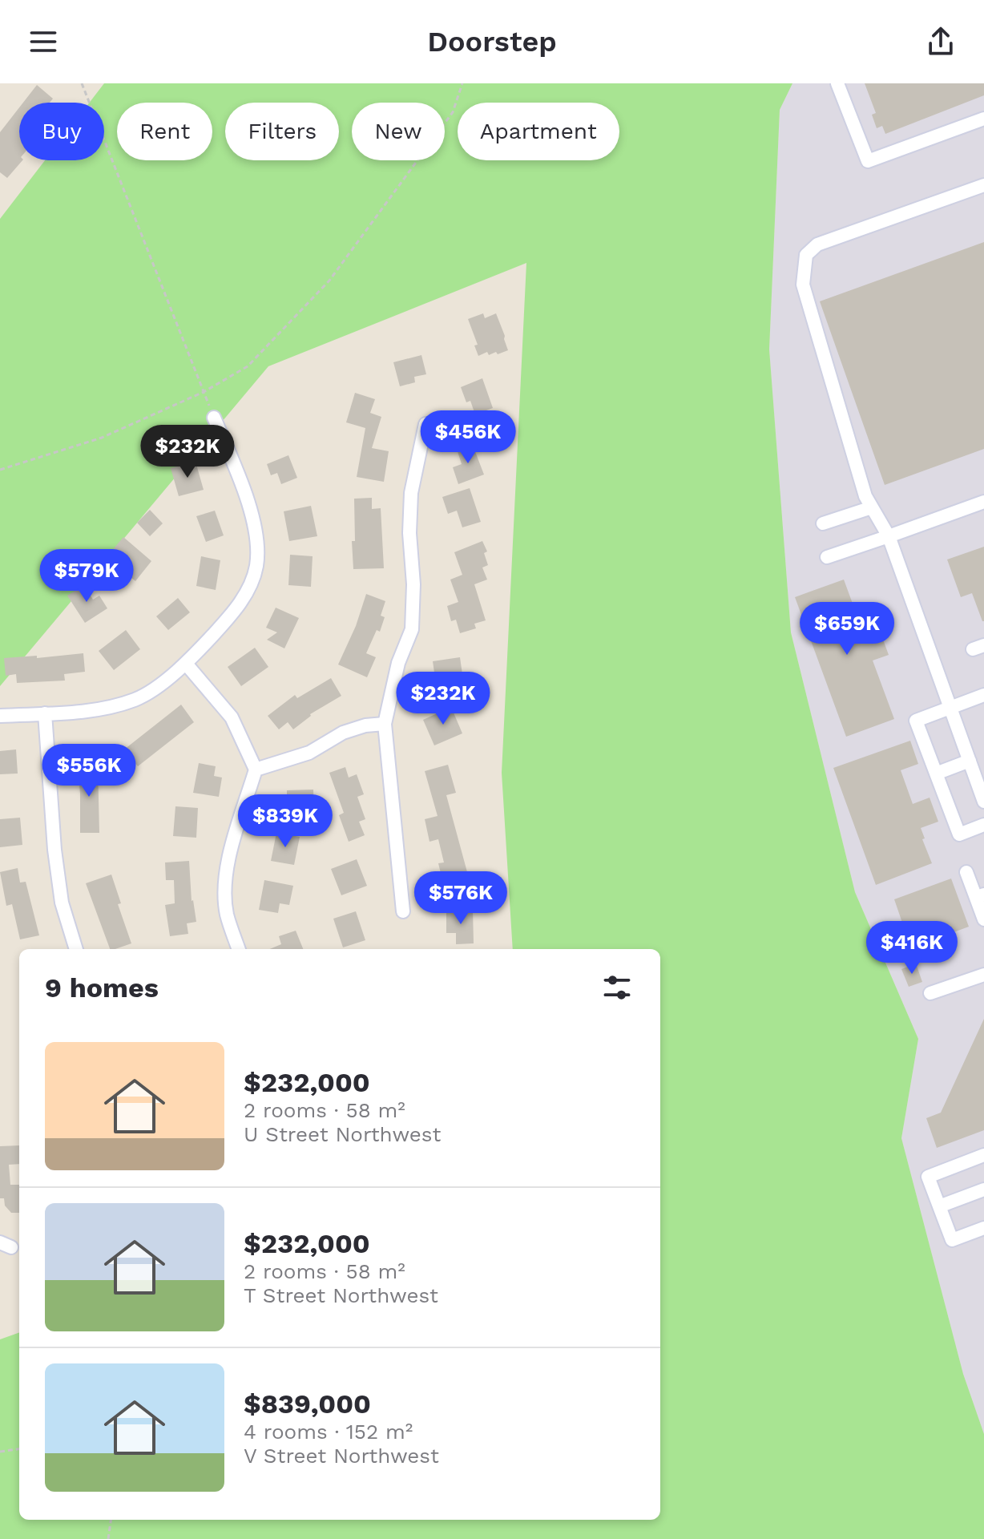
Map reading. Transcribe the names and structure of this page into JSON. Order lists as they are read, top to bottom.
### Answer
{
  "page": {
    "header": "Doorstep",
    "chip": [
      "Buy",
      "Rent",
      "Filters",
      "New",
      "Apartment"
    ],
    "price": [
      "$456K",
      "$232K",
      "$579K",
      "$659K",
      "$232K",
      "$556K",
      "$839K",
      "$576K",
      "$416K"
    ],
    "heading": "9 homes",
    "list": [
      {
        "name": "$232,000",
        "note": "2 rooms · 58 m² · U Street Northwest"
      },
      {
        "name": "$232,000",
        "note": "2 rooms · 58 m² · T Street Northwest"
      },
      {
        "name": "$839,000",
        "note": "4 rooms · 152 m² · V Street Northwest"
      }
    ]
  }
}
